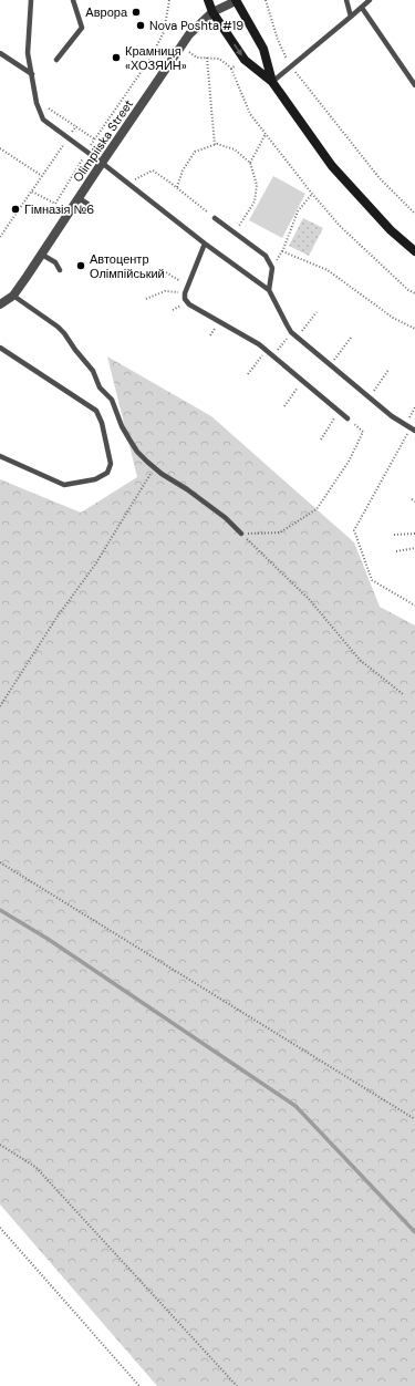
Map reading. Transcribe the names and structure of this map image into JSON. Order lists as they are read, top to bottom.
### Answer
{
  "streets": {
    "street": ["Olimpiiska Street"]
  },
  "places": [
    "Аврора",
    "Nova Poshta #19",
    "Крамниця «ХОЗЯИН»",
    "Гімназія №6",
    "Автоцентр Олімпійський"
  ]
}
